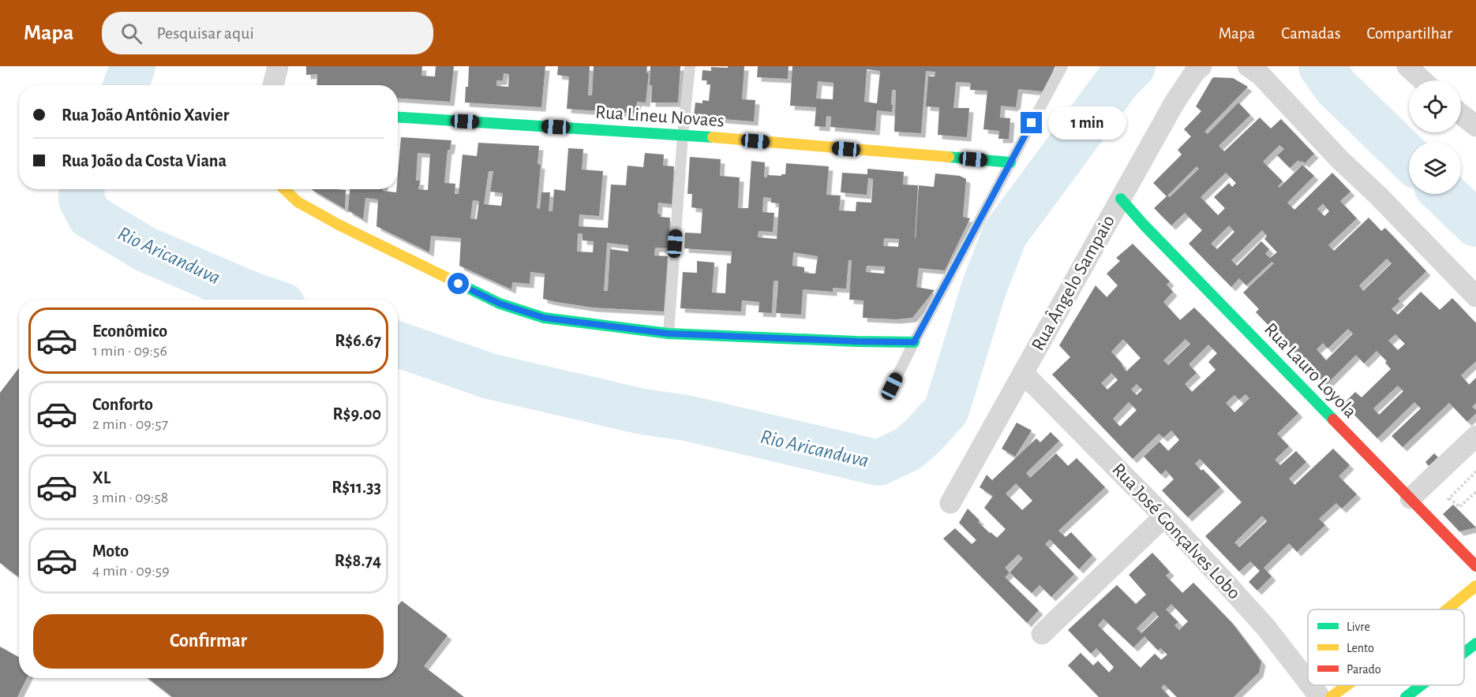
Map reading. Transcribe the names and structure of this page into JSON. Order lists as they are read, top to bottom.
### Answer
{
  "streets": {
    "main road": ["Rua Lineu Novaes", "Rua Lauro Loyola"],
    "street": ["Rua Ângelo Sampaio", "Rua José Gonçalves Lobo"]
  },
  "crossings": [
    ["Rua Ângelo Sampaio", "Rua Lauro Loyola"],
    ["Rua Ângelo Sampaio", "Rua José Gonçalves Lobo"]
  ],
  "water": ["Rio Aricanduva"],
  "legend": ["Livre", "Lento", "Parado"],
  "page": {
    "header": "Mapa",
    "search": "Pesquisar aqui",
    "nav": ["Mapa", "Camadas", "Compartilhar"],
    "banner": ["Rua João Antônio Xavier", "Rua João da Costa Viana"],
    "bubble": "1 min",
    "list": [
      {
        "name": "Econômico",
        "note": "1 min · 09:56",
        "value": "R$6.67"
      },
      {
        "name": "Conforto",
        "note": "2 min · 09:57",
        "value": "R$9.00"
      },
      {
        "name": "XL",
        "note": "3 min · 09:58",
        "value": "R$11.33"
      },
      {
        "name": "Moto",
        "note": "4 min · 09:59",
        "value": "R$8.74"
      }
    ],
    "buttons": "Confirmar"
  }
}
